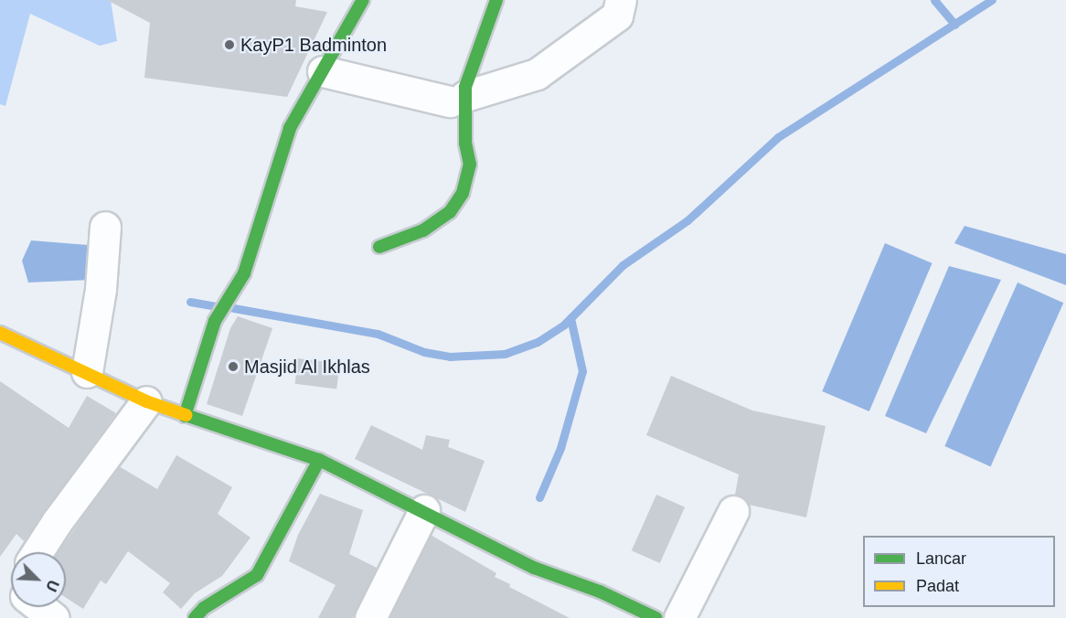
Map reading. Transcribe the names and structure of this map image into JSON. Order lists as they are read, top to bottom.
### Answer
{
  "places": ["KayP1 Badminton", "Masjid Al Ikhlas"],
  "legend": ["Lancar", "Padat"],
  "north": "bottom right"
}
